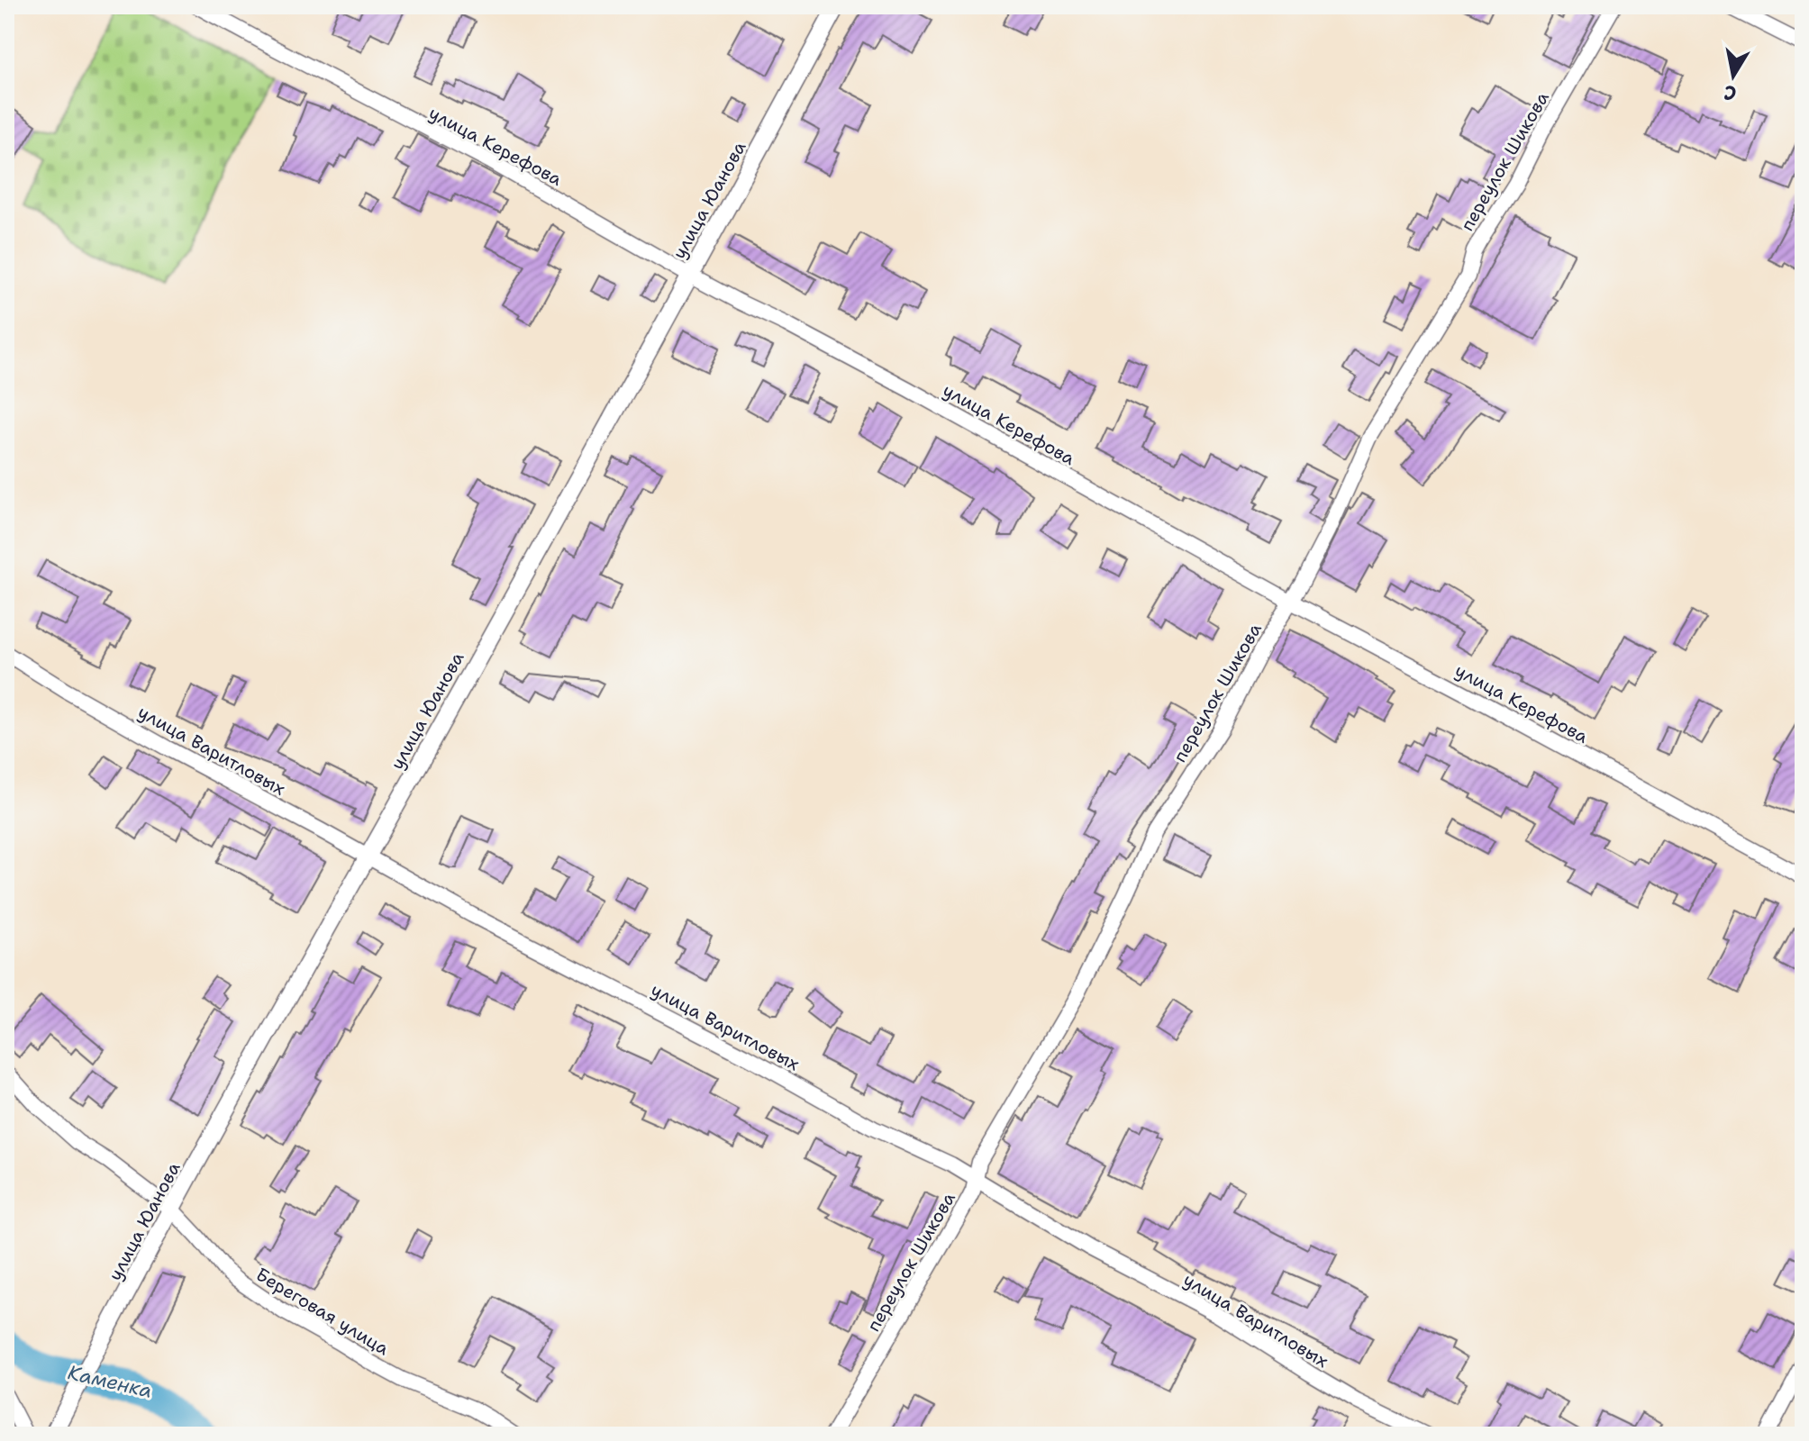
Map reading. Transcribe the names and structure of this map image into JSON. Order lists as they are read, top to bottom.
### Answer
{
  "streets": {
    "street": [
      "улица Керефова",
      "переулок Шикова",
      "улица Юанова",
      "улица Варитловых",
      "Береговая улица"
    ]
  },
  "crossings": [
    ["улица Керефова", "переулок Шикова"],
    ["улица Керефова", "улица Юанова"],
    ["переулок Шикова", "улица Варитловых"],
    ["улица Юанова", "улица Варитловых"],
    ["улица Юанова", "Береговая улица"]
  ],
  "water": ["Каменка"],
  "north": "bottom"
}
